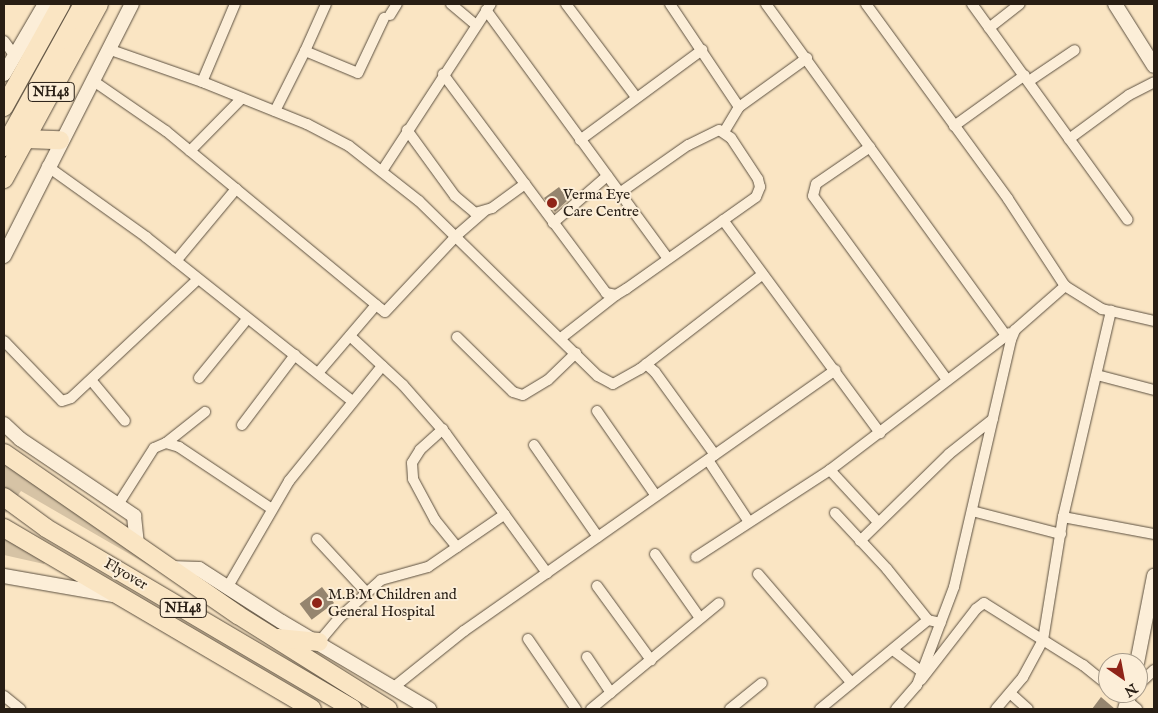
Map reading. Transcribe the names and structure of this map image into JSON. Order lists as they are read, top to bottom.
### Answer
{
  "streets": {
    "highway": ["NH48", "Flyover"]
  },
  "places": ["Verma Eye Care Centre", "M.B.M Children and General Hospital"],
  "north": "bottom right"
}
